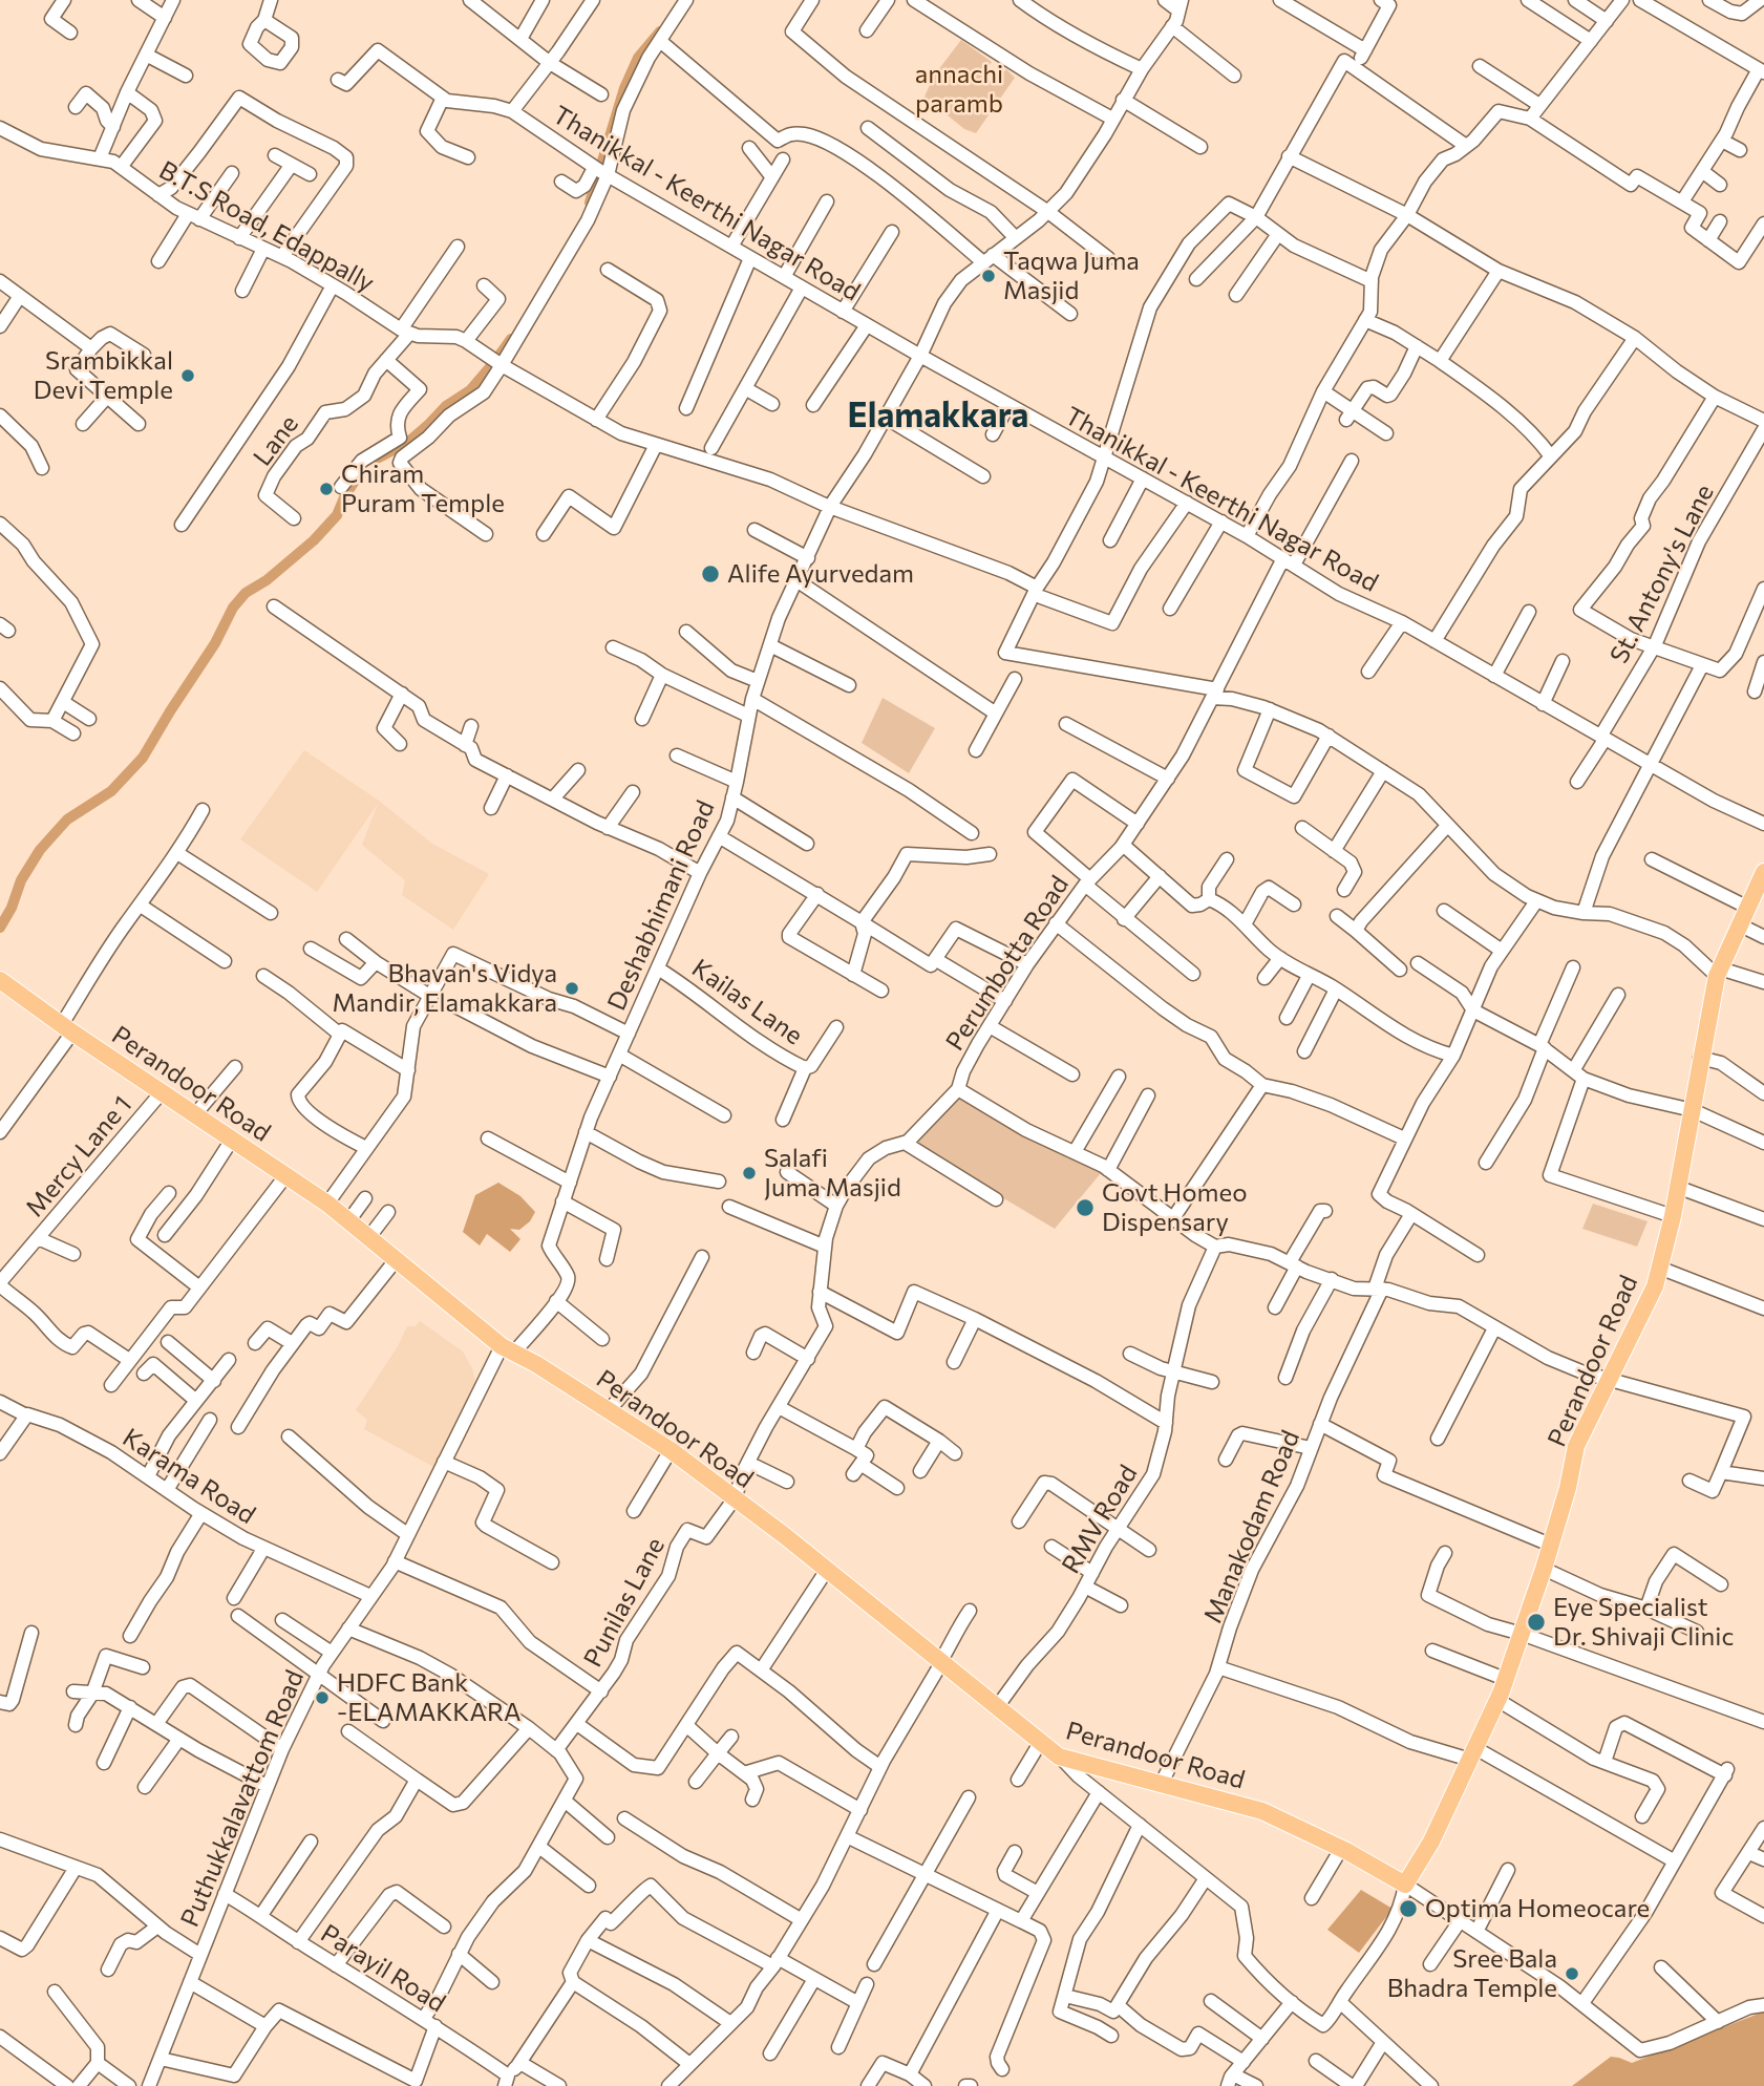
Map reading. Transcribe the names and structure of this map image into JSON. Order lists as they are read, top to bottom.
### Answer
{
  "streets": {
    "main road": ["Perandoor Road"],
    "street": [
      "Thanikkal - Keerthi Nagar Road",
      "B.T.S Road, Edappally",
      "Lane",
      "St. Antony's Lane",
      "Deshabhimani Road",
      "Perumbotta Road",
      "Kailas Lane",
      "Mercy Lane 1",
      "Karama Road",
      "RMV Road",
      "Manakodam Road",
      "Punilas Lane",
      "Puthukkalavattom Road",
      "Parayil Road"
    ]
  },
  "crossings": [
    ["Thanikkal - Keerthi Nagar Road", "B.T.S Road, Edappally"],
    ["Thanikkal - Keerthi Nagar Road", "St. Antony's Lane"],
    ["Thanikkal - Keerthi Nagar Road", "Deshabhimani Road"],
    ["Thanikkal - Keerthi Nagar Road", "Perumbotta Road"],
    ["B.T.S Road, Edappally", "Lane"],
    ["B.T.S Road, Edappally", "Deshabhimani Road"],
    ["Deshabhimani Road", "Kailas Lane"],
    ["Deshabhimani Road", "Perandoor Road"],
    ["Deshabhimani Road", "Puthukkalavattom Road"],
    ["Perumbotta Road", "Perandoor Road"],
    ["Perumbotta Road", "Punilas Lane"],
    ["Perandoor Road", "Mercy Lane 1"],
    ["Perandoor Road", "RMV Road"],
    ["Perandoor Road", "Manakodam Road"],
    ["Perandoor Road", "Punilas Lane"],
    ["Perandoor Road", "Puthukkalavattom Road"],
    ["Karama Road", "Puthukkalavattom Road"],
    ["Puthukkalavattom Road", "Parayil Road"]
  ],
  "districts": ["Elamakkara"],
  "parks": ["annachi paramb"],
  "places": [
    "Taqwa Juma Masjid",
    "Srambikkal Devi Temple",
    "Chiram Puram Temple",
    "Alife Ayurvedam",
    "Bhavan's Vidya Mandir, Elamakkara",
    "Salafi Juma Masjid",
    "Govt Homeo Dispensary",
    "Eye Specialist Dr. Shivaji Clinic",
    "HDFC Bank -ELAMAKKARA",
    "Optima Homeocare",
    "Sree Bala Bhadra Temple"
  ]
}
